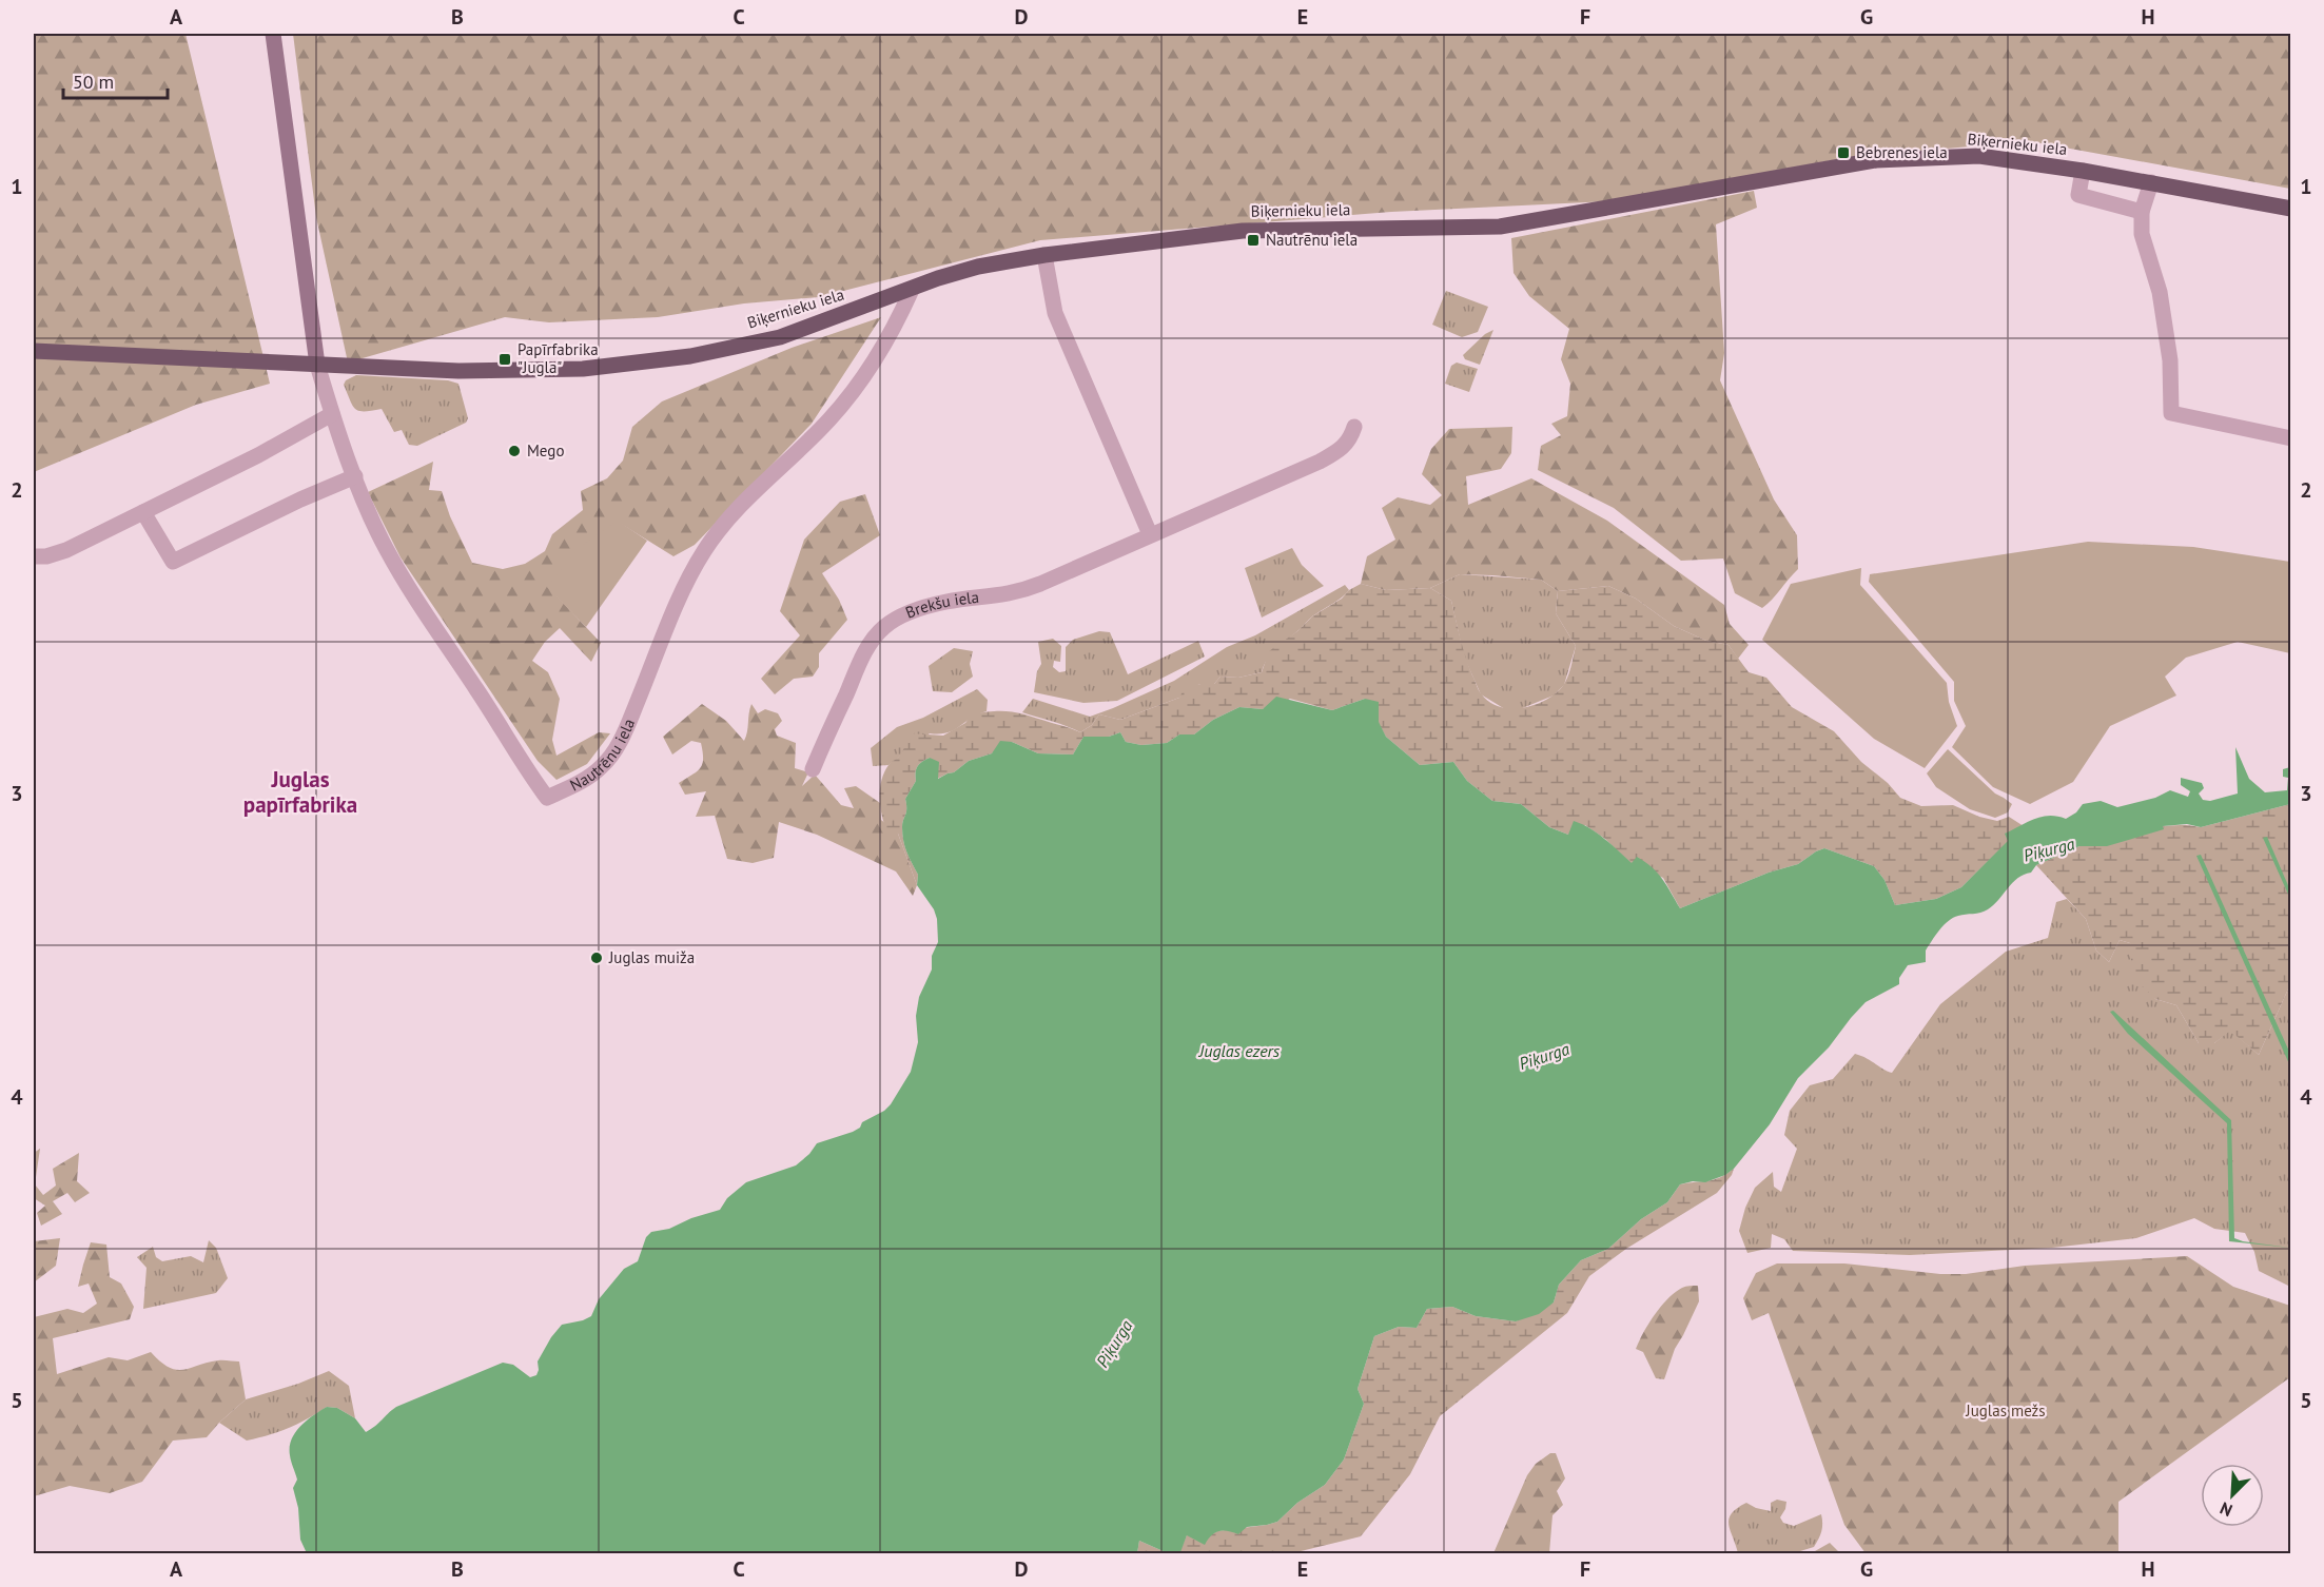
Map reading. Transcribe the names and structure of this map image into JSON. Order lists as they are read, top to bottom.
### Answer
{
  "streets": {
    "main road": ["Biķernieku iela"],
    "street": ["Brekšu iela", "Nautrēnu iela"]
  },
  "crossings": [
    ["Biķernieku iela", "Nautrēnu iela"]
  ],
  "districts": ["Juglas papīrfabrika"],
  "water": ["Piķurga", "Juglas ezers"],
  "parks": ["Juglas mežs"],
  "places": {
    "transit": ["Bebrenes iela", "Nautrēnu iela", "Papīrfabrika \"Jugla\""],
    "other": ["Mego", "Juglas muiža"]
  },
  "scale_bar": "50 m",
  "north": "bottom left",
  "grid": {
    "columns": [
      "A",
      "B",
      "C",
      "D",
      "E",
      "F",
      "G",
      "H"
    ],
    "rows": [
      "1",
      "2",
      "3",
      "4",
      "5"
    ]
  }
}
